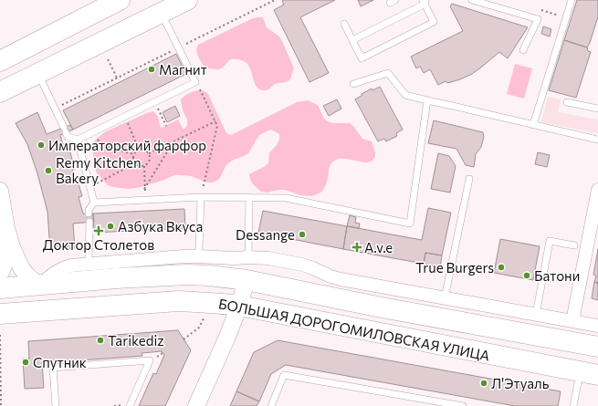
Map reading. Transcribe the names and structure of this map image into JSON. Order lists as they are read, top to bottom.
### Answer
{
  "streets": {
    "main road": ["БОЛЬШАЯ ДОРОГОМИЛОВСКАЯ УЛИЦА"]
  },
  "places": {
    "other": [
      "Магнит",
      "Императорский фарфор",
      "Remy Kitchen Bakery",
      "Азбука Вкуса",
      "Dessange",
      "True Burgers",
      "Батони",
      "Tarikediz",
      "Спутник",
      "Л'Этуаль"
    ],
    "health": ["Доктор Столетов", "A.v.e"]
  }
}
